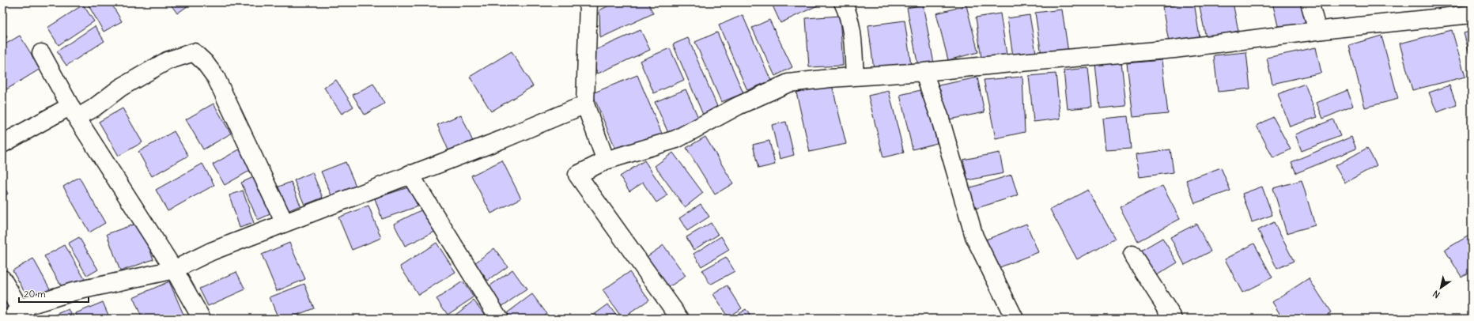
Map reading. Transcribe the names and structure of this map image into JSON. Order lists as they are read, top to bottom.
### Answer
{
  "scale_bar": "20 m",
  "north": "bottom left"
}
